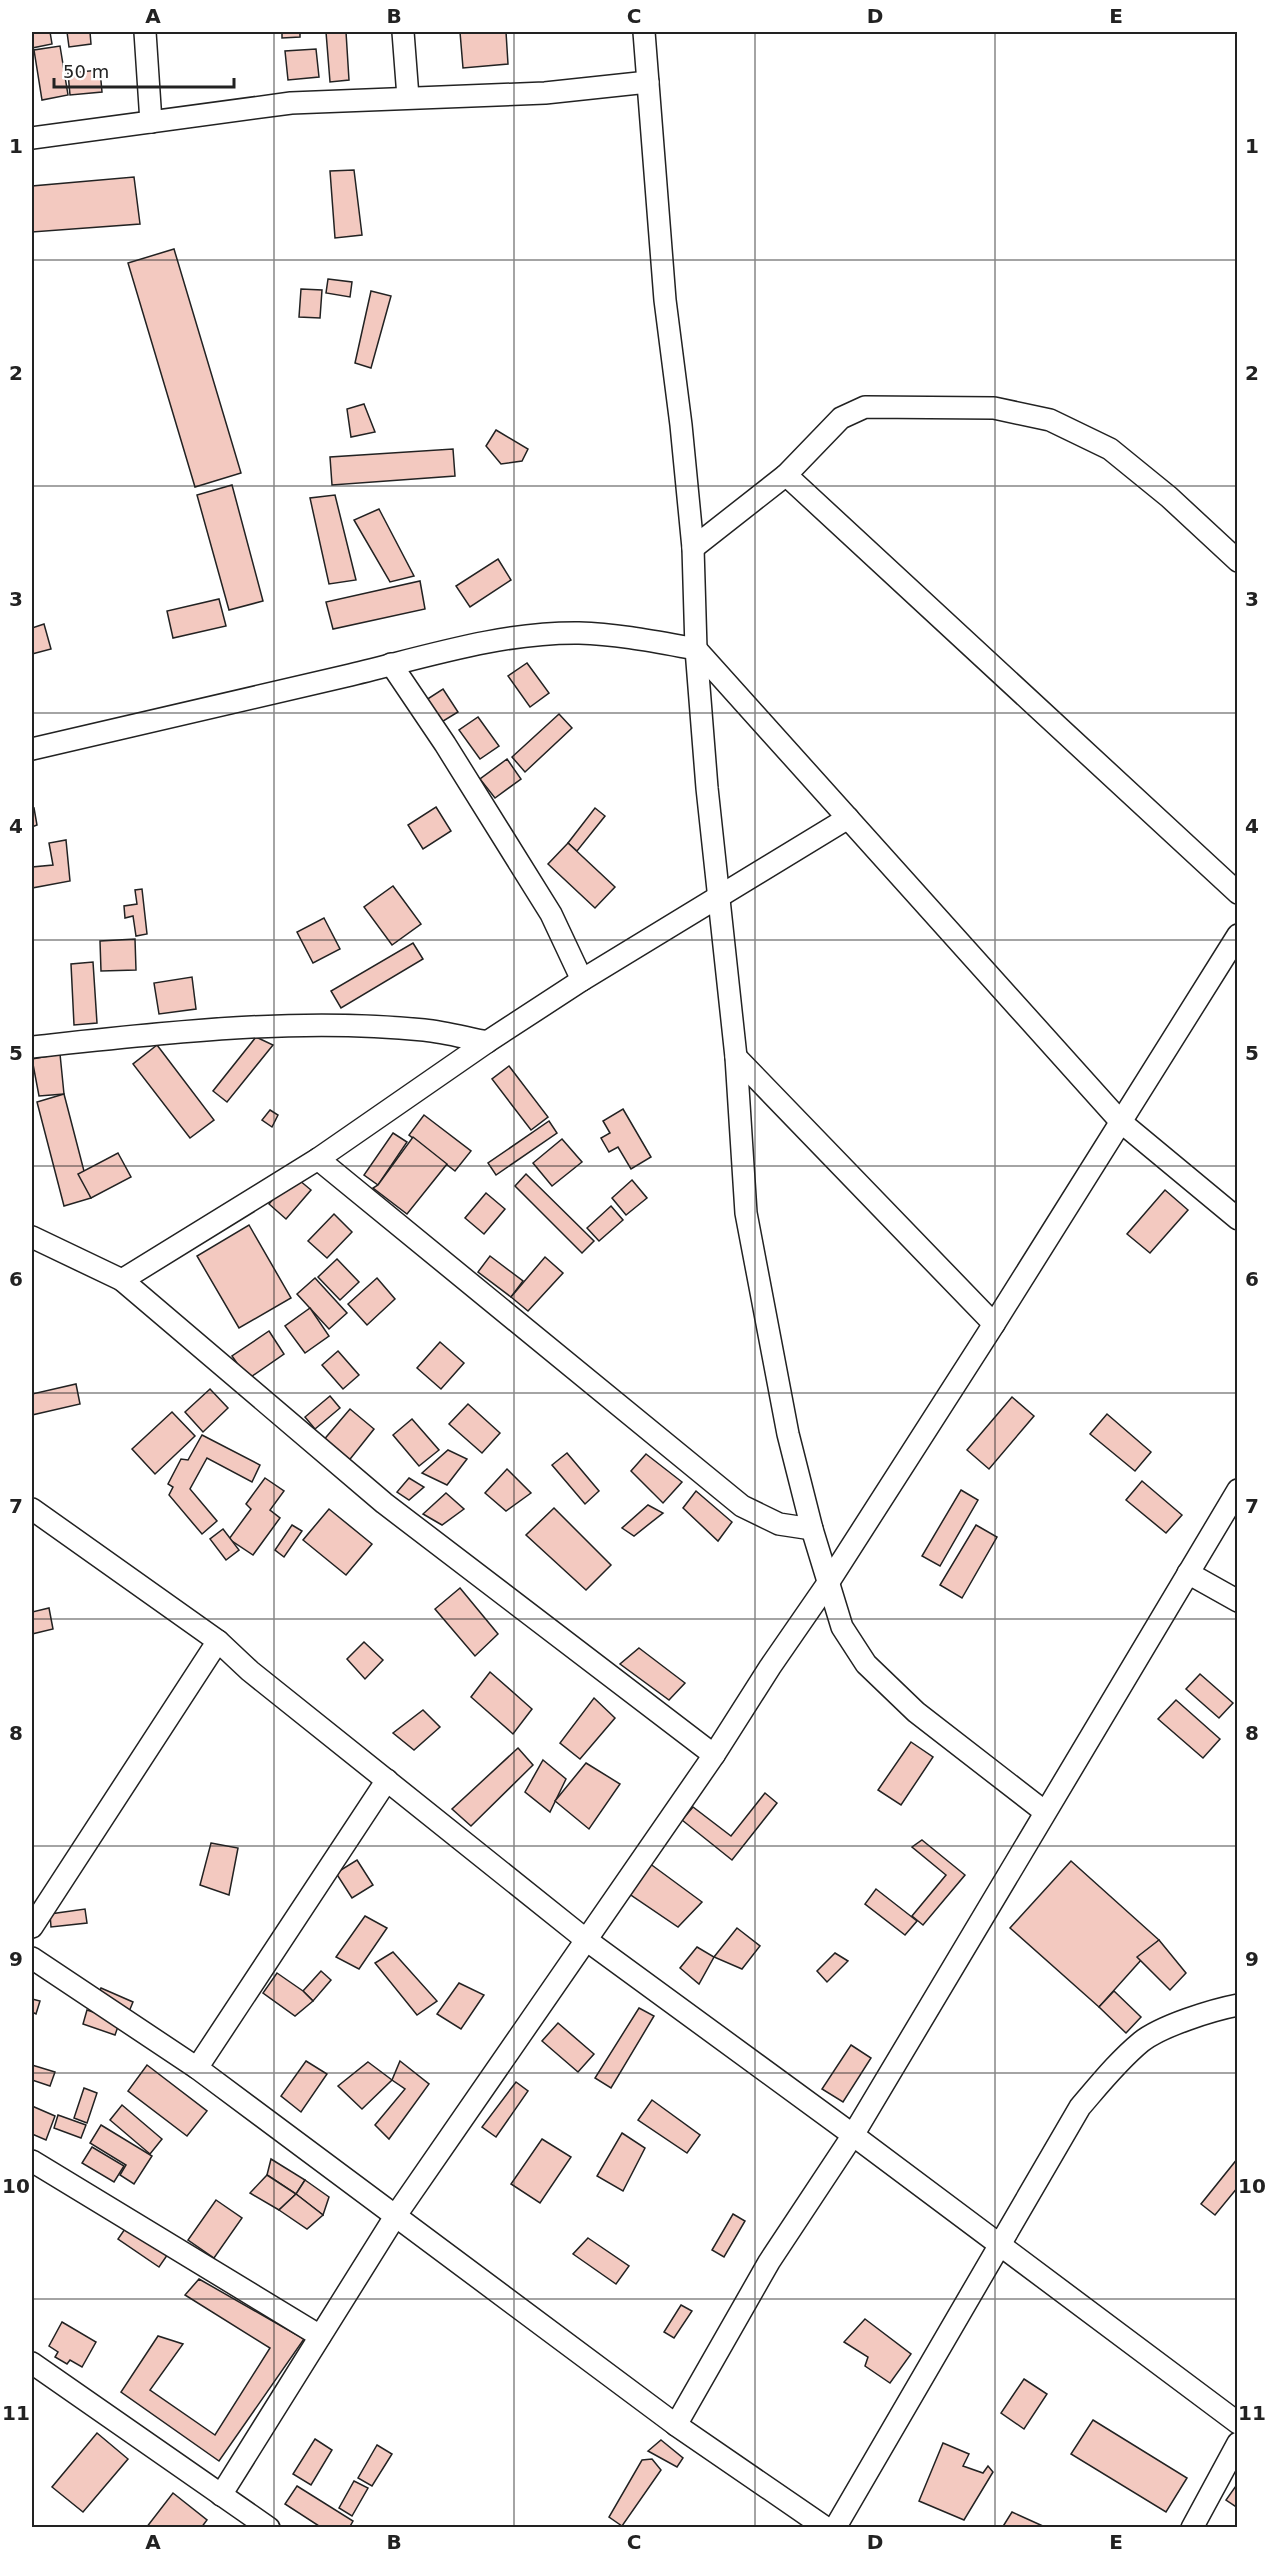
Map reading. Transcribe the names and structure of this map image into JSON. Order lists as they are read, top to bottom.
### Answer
{
  "scale_bar": "50 m",
  "grid": {
    "columns": [
      "A",
      "B",
      "C",
      "D",
      "E"
    ],
    "rows": [
      "1",
      "2",
      "3",
      "4",
      "5",
      "6",
      "7",
      "8",
      "9",
      "10",
      "11"
    ]
  }
}
